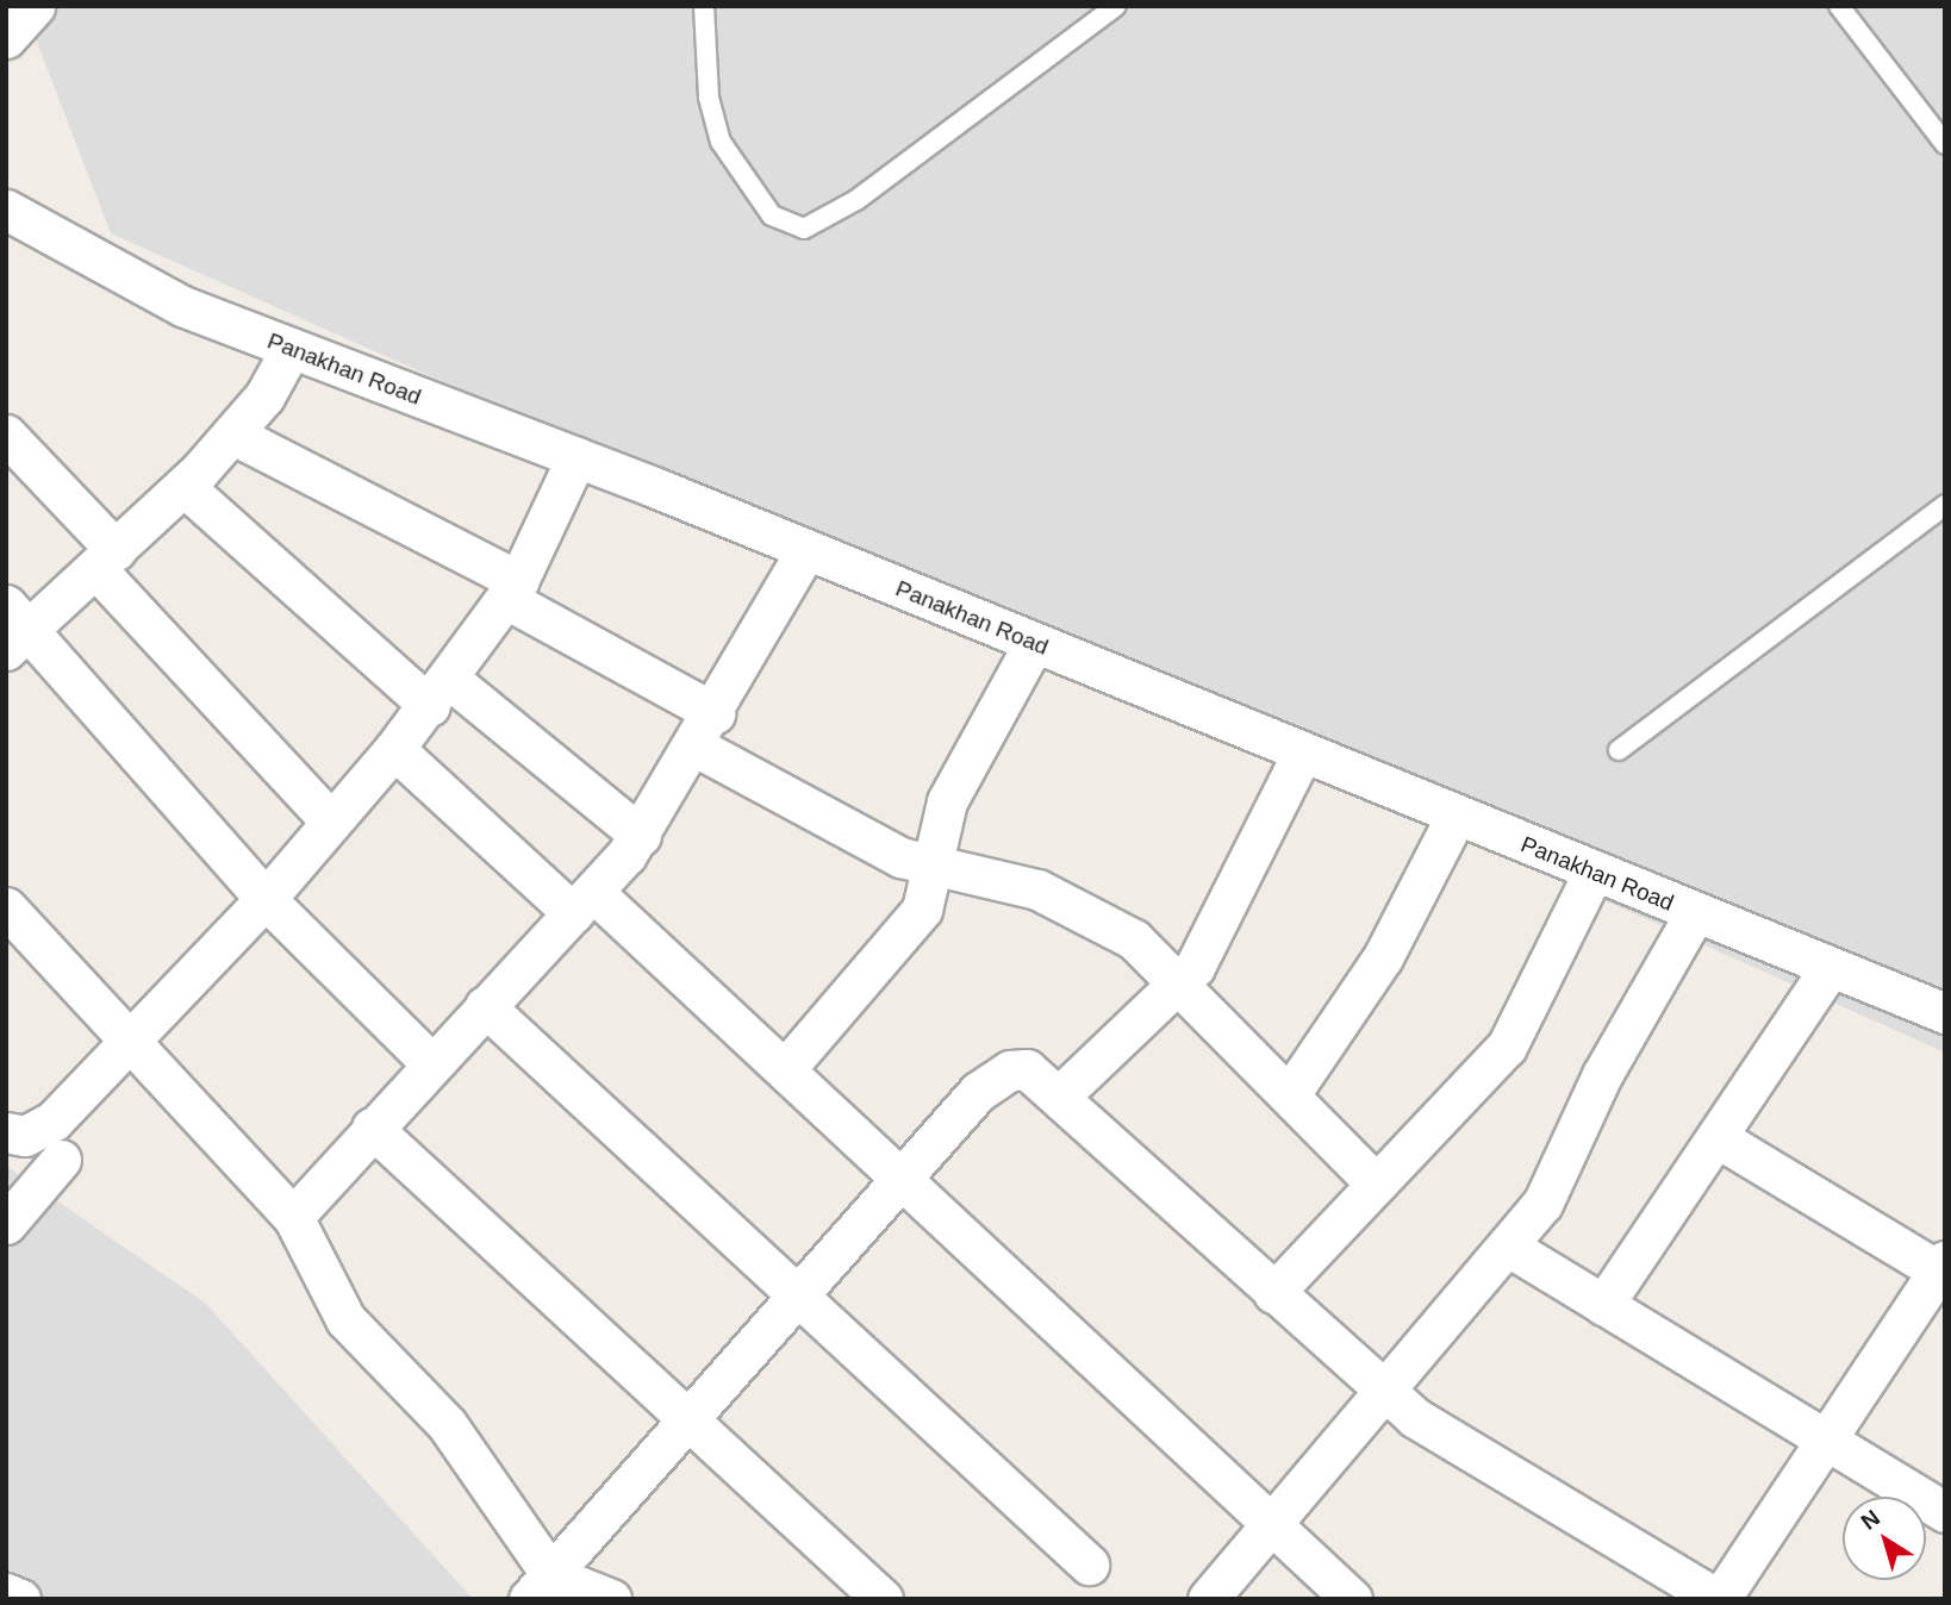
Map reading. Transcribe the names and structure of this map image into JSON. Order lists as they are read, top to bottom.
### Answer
{
  "streets": {
    "street": ["Panakhan Road"]
  },
  "north": "top left"
}
